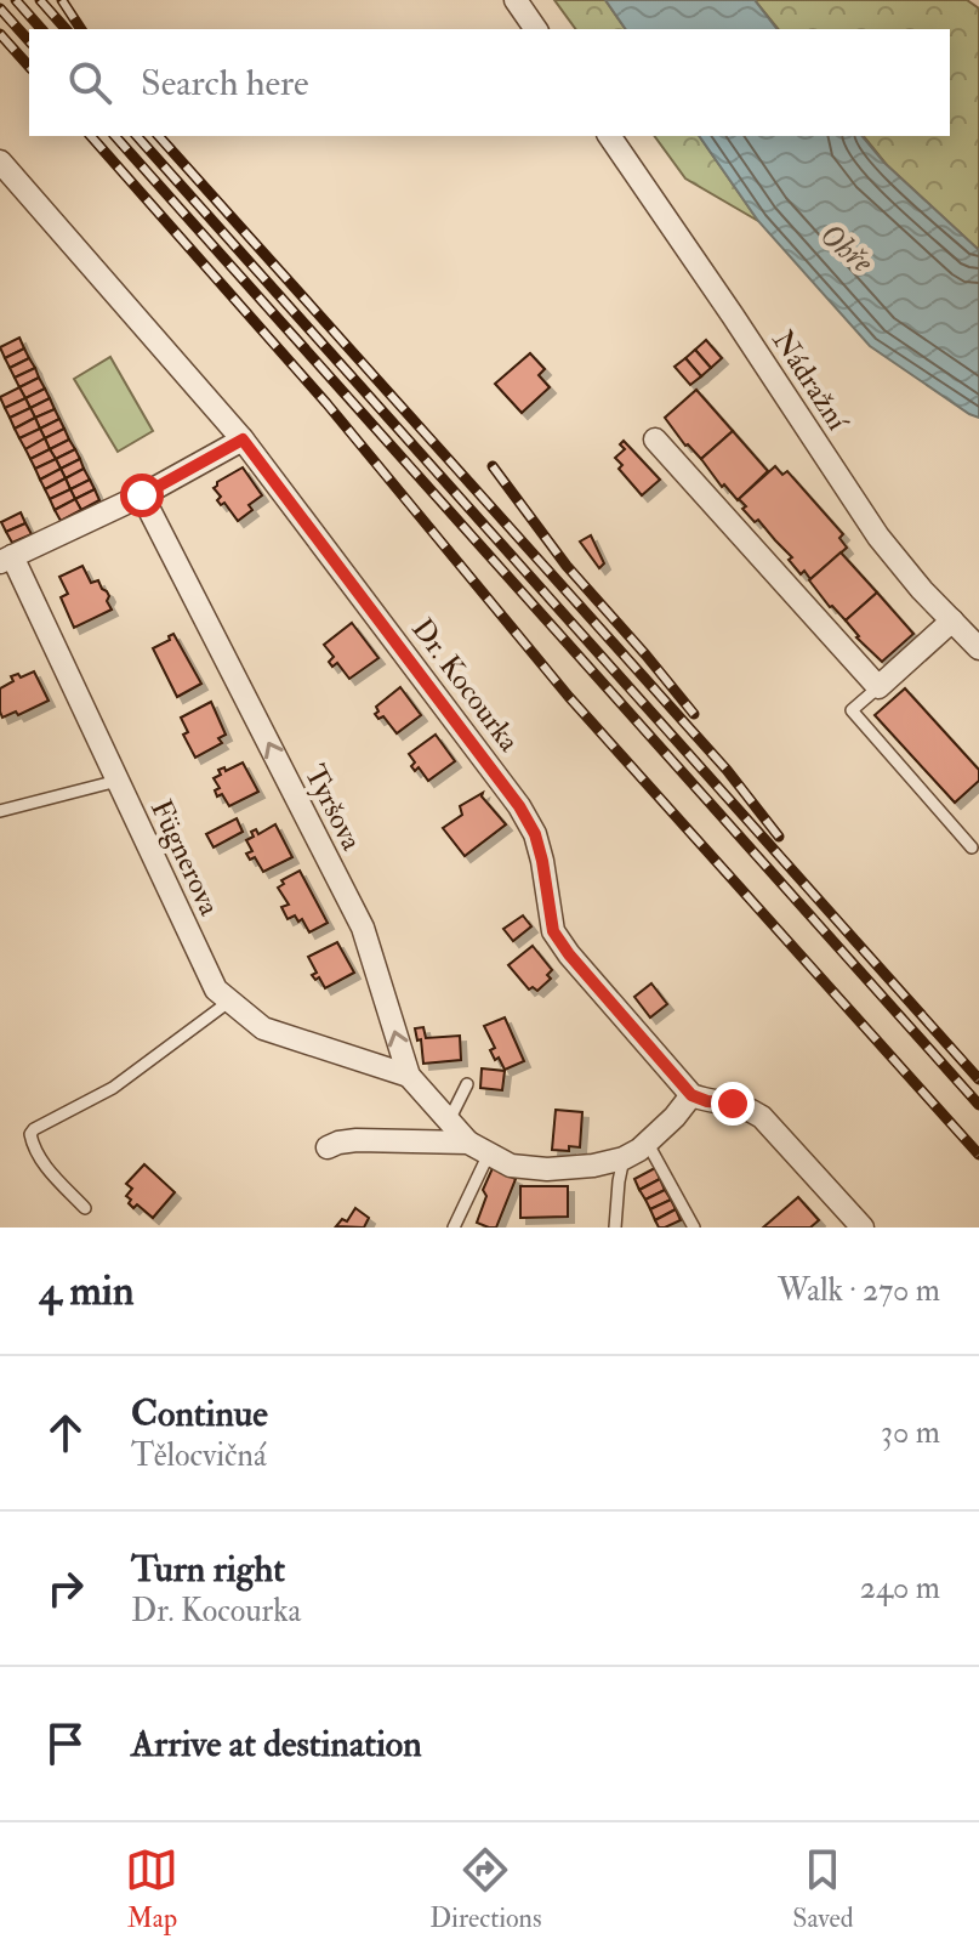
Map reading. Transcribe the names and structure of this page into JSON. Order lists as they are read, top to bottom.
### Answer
{
  "streets": {
    "street": [
      "Nádražní",
      "Dr. Kocourka",
      "Tyršova",
      "Fügnerova"
    ]
  },
  "crossings": [
    ["Tyršova", "Fügnerova"]
  ],
  "one_way": ["Tyršova"],
  "water": ["Ohře"],
  "page": {
    "search": "Search here",
    "heading": ["4 min", "Walk · 270 m"],
    "list": [
      ["Continue", "Tělocvičná", "30 m"],
      ["Turn right", "Dr. Kocourka", "240 m"],
      "Arrive at destination"
    ],
    "nav": ["Map", "Directions", "Saved"]
  }
}
